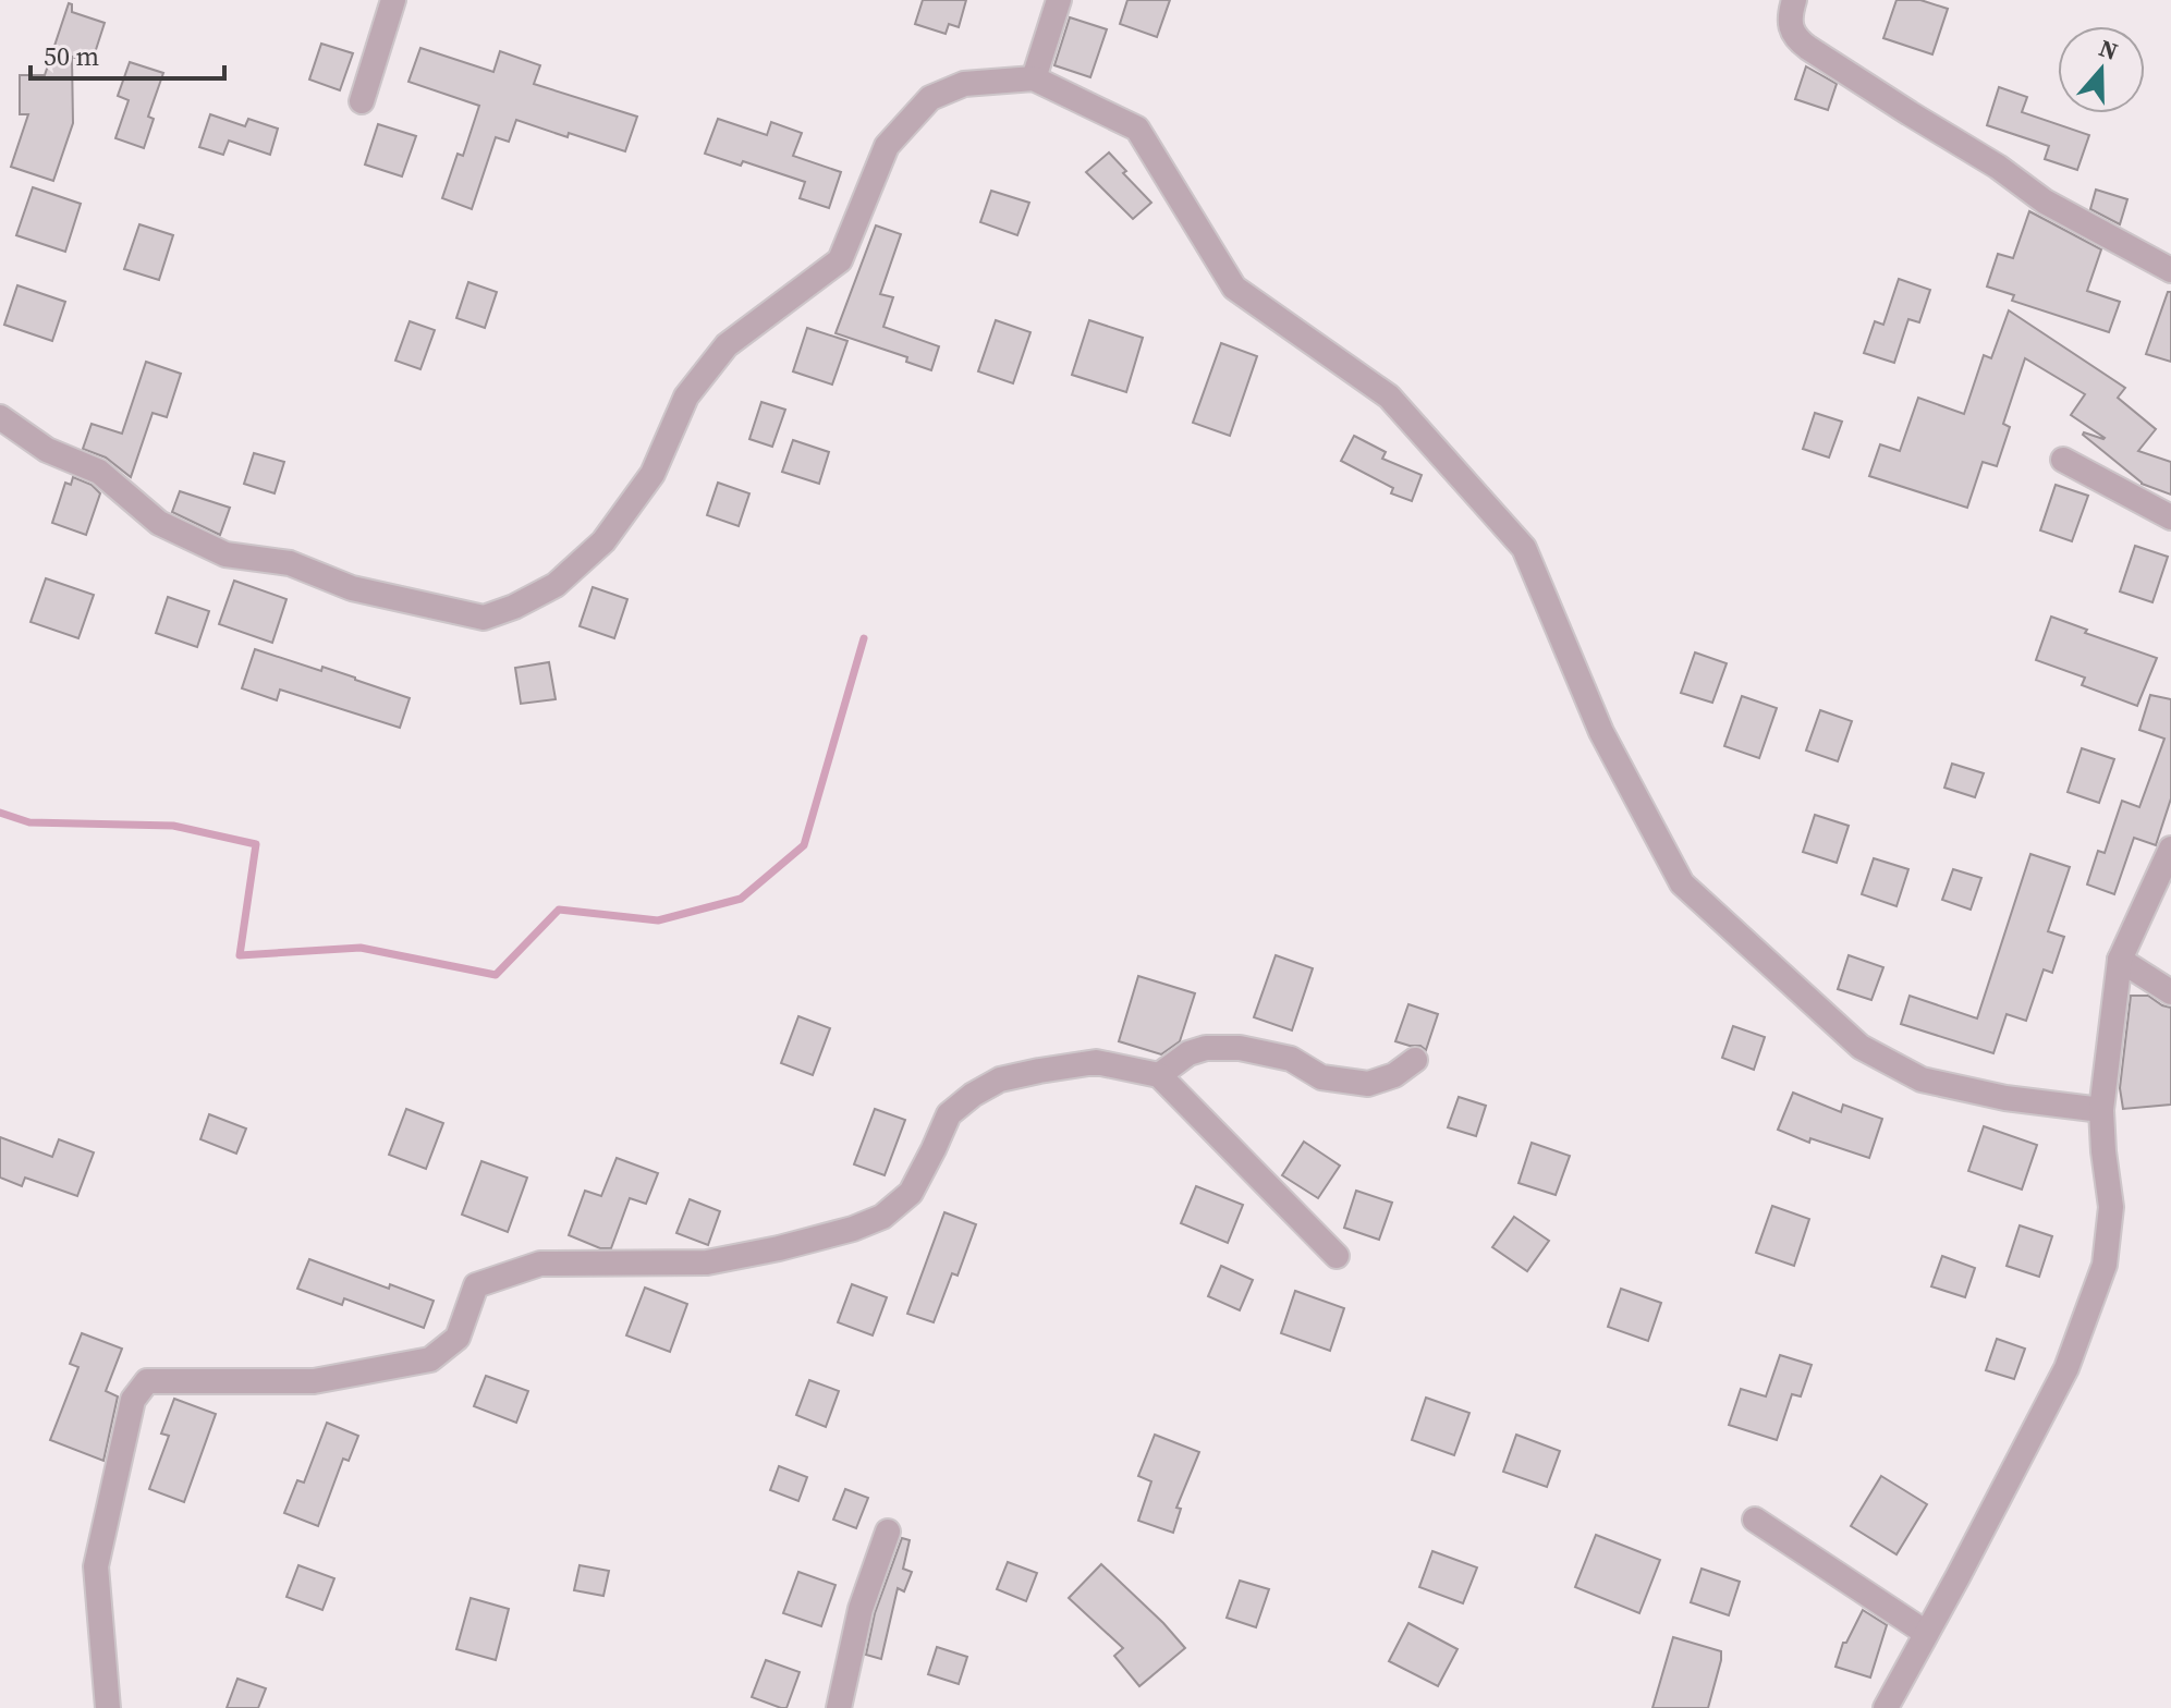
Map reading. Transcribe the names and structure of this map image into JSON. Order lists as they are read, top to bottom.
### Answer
{
  "scale_bar": "50 m",
  "north": "top"
}
